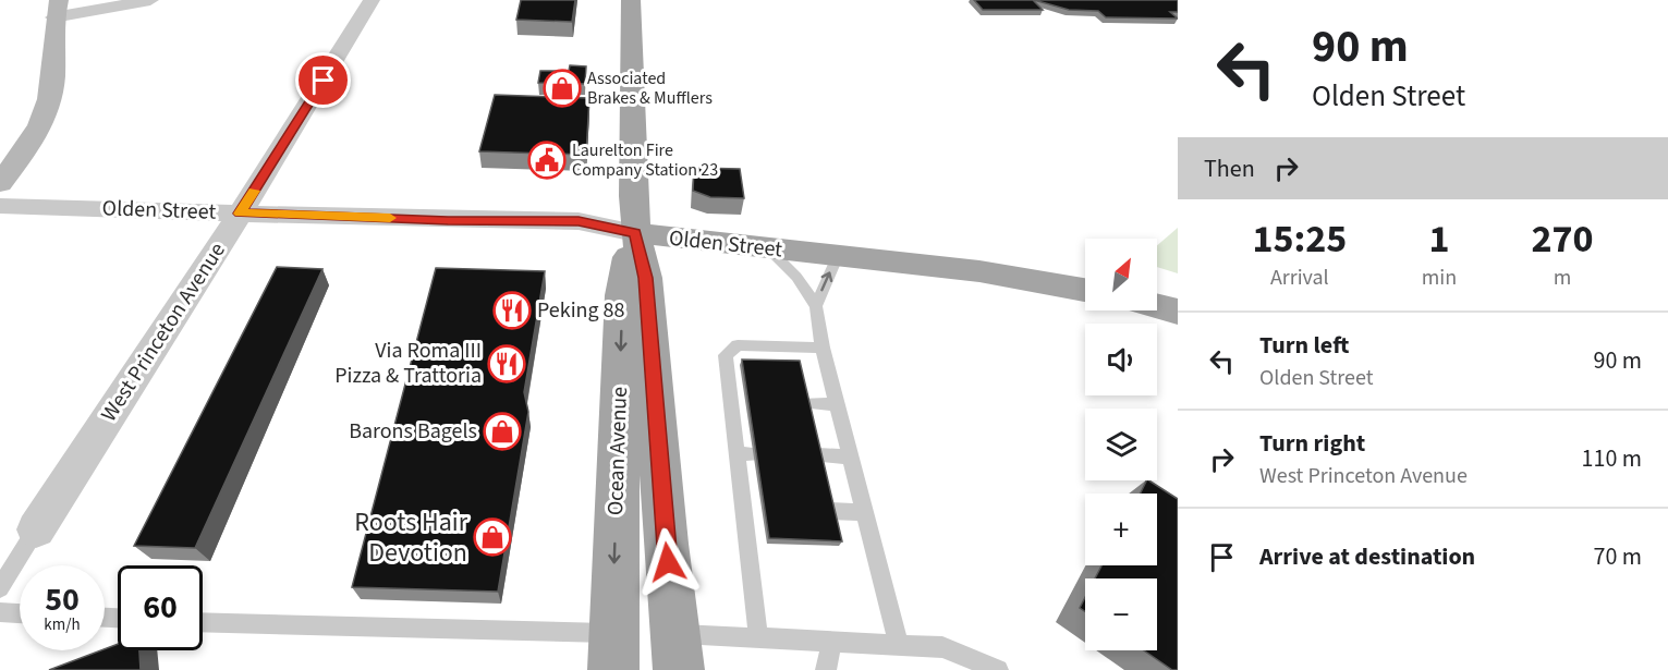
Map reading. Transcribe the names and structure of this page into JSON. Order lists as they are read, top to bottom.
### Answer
{
  "streets": {
    "main road": ["Olden Street", "Ocean Avenue"],
    "street": ["West Princeton Avenue"]
  },
  "crossings": [
    ["Olden Street", "West Princeton Avenue"],
    ["Olden Street", "Ocean Avenue"]
  ],
  "places": {
    "shop": ["Associated Brakes & Mufflers", "Barons Bagels", "Roots Hair Devotion"],
    "public building": ["Laurelton Fire Company Station 23"],
    "restaurant": ["Peking 88", "Via Roma III Pizza & Trattoria"]
  },
  "north": "top right",
  "page": {
    "turn": ["90 m", "Olden Street"],
    "then": "Then",
    "eta": [
      "15:25",
      "Arrival",
      "1",
      "min",
      "270",
      "m"
    ],
    "map_buttons": ["+", "−"],
    "list": [
      {
        "name": "Turn left",
        "note": "Olden Street",
        "value": "90 m"
      },
      {
        "name": "Turn right",
        "note": "West Princeton Avenue",
        "value": "110 m"
      },
      {
        "name": "Arrive at destination",
        "value": "70 m"
      }
    ],
    "speed": "50 km/h",
    "limit": "60"
  }
}
